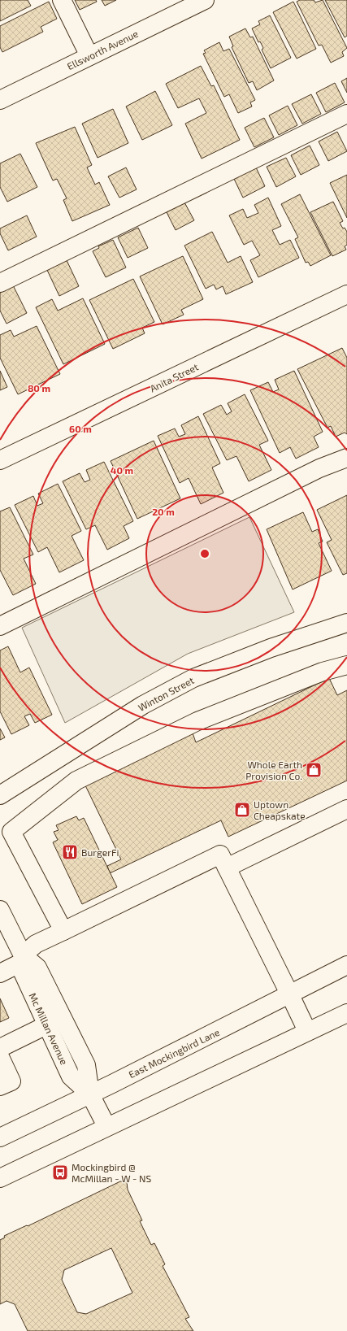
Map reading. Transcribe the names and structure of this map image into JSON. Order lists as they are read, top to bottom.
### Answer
{
  "streets": {
    "street": [
      "Ellsworth Avenue",
      "Anita Street",
      "Winton Street",
      "Mc Millan Avenue",
      "East Mockingbird Lane"
    ]
  },
  "crossings": [
    ["Mc Millan Avenue", "East Mockingbird Lane"]
  ],
  "places": {
    "shop": ["Whole Earth Provision Co.", "Uptown Cheapskate"],
    "restaurant": ["BurgerFi"],
    "bus stop": ["Mockingbird @ McMillan - W - NS"]
  },
  "rings": [
    "80 m",
    "60 m",
    "40 m",
    "20 m"
  ]
}
